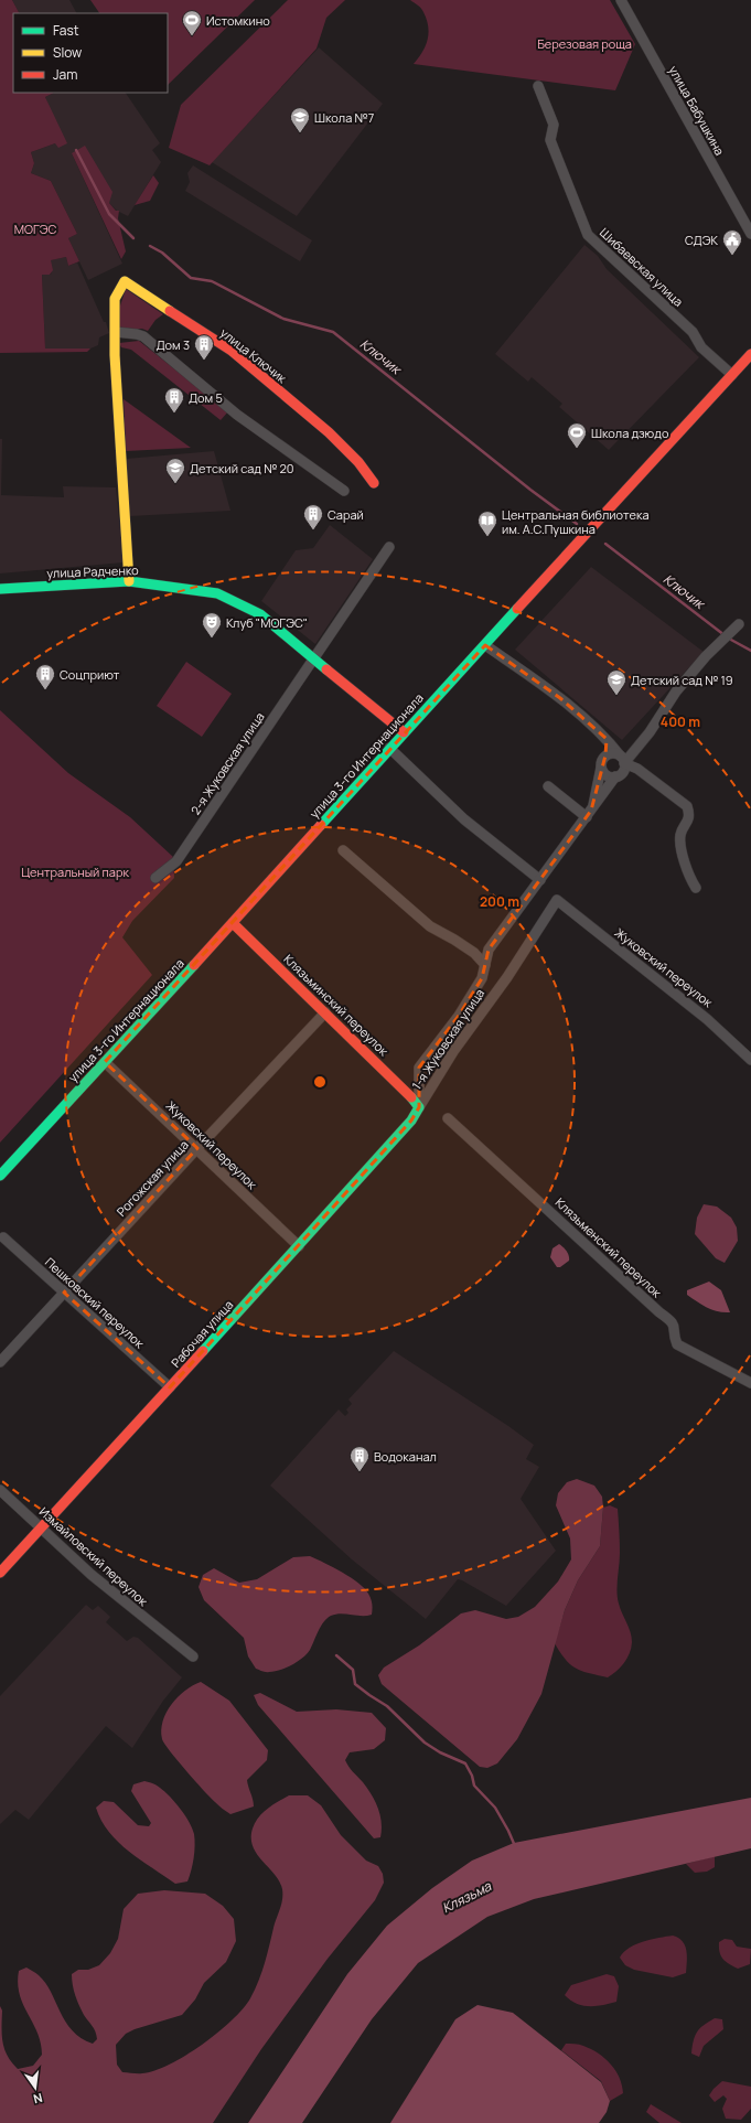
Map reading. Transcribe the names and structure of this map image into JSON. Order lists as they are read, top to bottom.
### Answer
{
  "streets": {
    "main road": [
      "улица Ключик",
      "улица Радченко",
      "улица 3-го Интернационала",
      "Клязьминский переулок",
      "Рабочая улица"
    ],
    "street": [
      "улица Бабушкина",
      "Шибаевская улица",
      "2-я Жуковская улица",
      "Жуковский переулок",
      "1-я Жуковская улица",
      "Рогожская улица",
      "Клязьменский переулок",
      "Пешковский переулок",
      "Измайловский переулок"
    ]
  },
  "crossings": [
    ["Шибаевская улица", "улица 3-го Интернационала"],
    ["улица Ключик", "улица Радченко"],
    ["улица Радченко", "улица 3-го Интернационала"],
    ["улица Радченко", "2-я Жуковская улица"],
    ["улица 3-го Интернационала", "Жуковский переулок"],
    ["улица 3-го Интернационала", "Клязьминский переулок"],
    ["Жуковский переулок", "1-я Жуковская улица"],
    ["Жуковский переулок", "Рогожская улица"],
    ["Жуковский переулок", "Рабочая улица"],
    ["Клязьминский переулок", "1-я Жуковская улица"],
    ["Клязьминский переулок", "Рогожская улица"],
    ["Клязьминский переулок", "Рабочая улица"],
    ["1-я Жуковская улица", "Рабочая улица"],
    ["Рогожская улица", "Пешковский переулок"],
    ["Пешковский переулок", "Рабочая улица"],
    ["Рабочая улица", "Измайловский переулок"]
  ],
  "water": ["Ключик", "Клязьма"],
  "parks": ["Березовая роща", "МОГЭС", "Центральный парк"],
  "places": {
    "sports": ["Истомкино", "Школа дзюдо"],
    "school or university": ["Школа №7", "Детский сад № 20", "Детский сад № 19"],
    "public building": ["СДЭК"],
    "building": [
      "Дом 3",
      "Дом 5",
      "Сарай",
      "Соцприют",
      "Водоканал"
    ],
    "library": ["Центральная библиотека им. А.С.Пушкина"],
    "theatre": ["Клуб \"МОГЭС\""]
  },
  "legend": ["Fast", "Slow", "Jam"],
  "north": "bottom",
  "rings": ["400 m", "200 m"]
}
